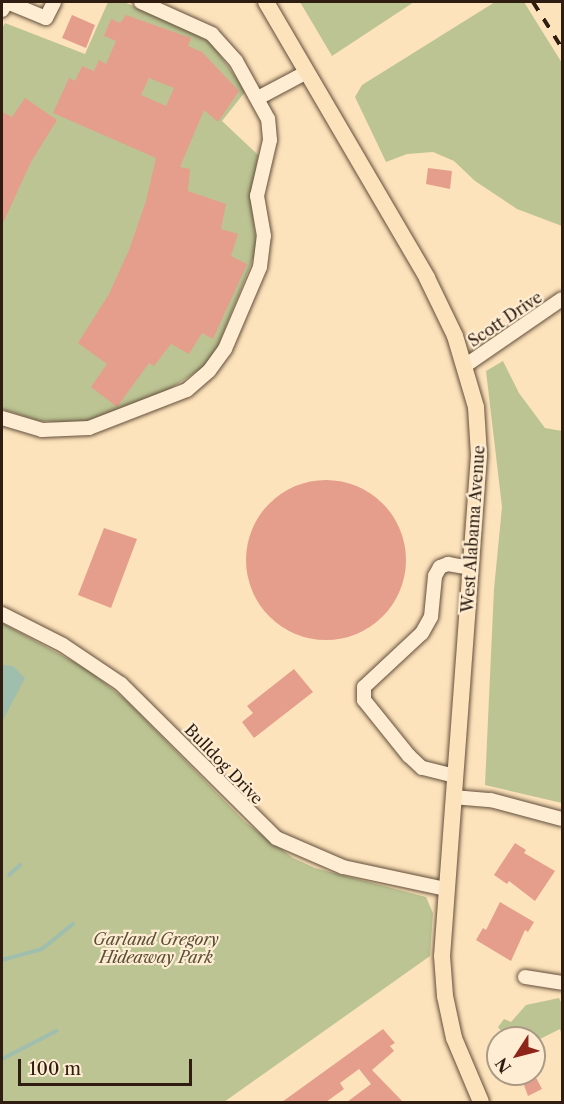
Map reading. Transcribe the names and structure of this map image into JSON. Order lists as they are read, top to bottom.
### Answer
{
  "streets": {
    "main road": ["West Alabama Avenue"],
    "street": ["Scott Drive", "Bulldog Drive"]
  },
  "crossings": [
    ["Scott Drive", "West Alabama Avenue"],
    ["West Alabama Avenue", "Bulldog Drive"]
  ],
  "parks": ["Garland Gregory Hideaway Park"],
  "scale_bar": "100 m",
  "north": "bottom left"
}
